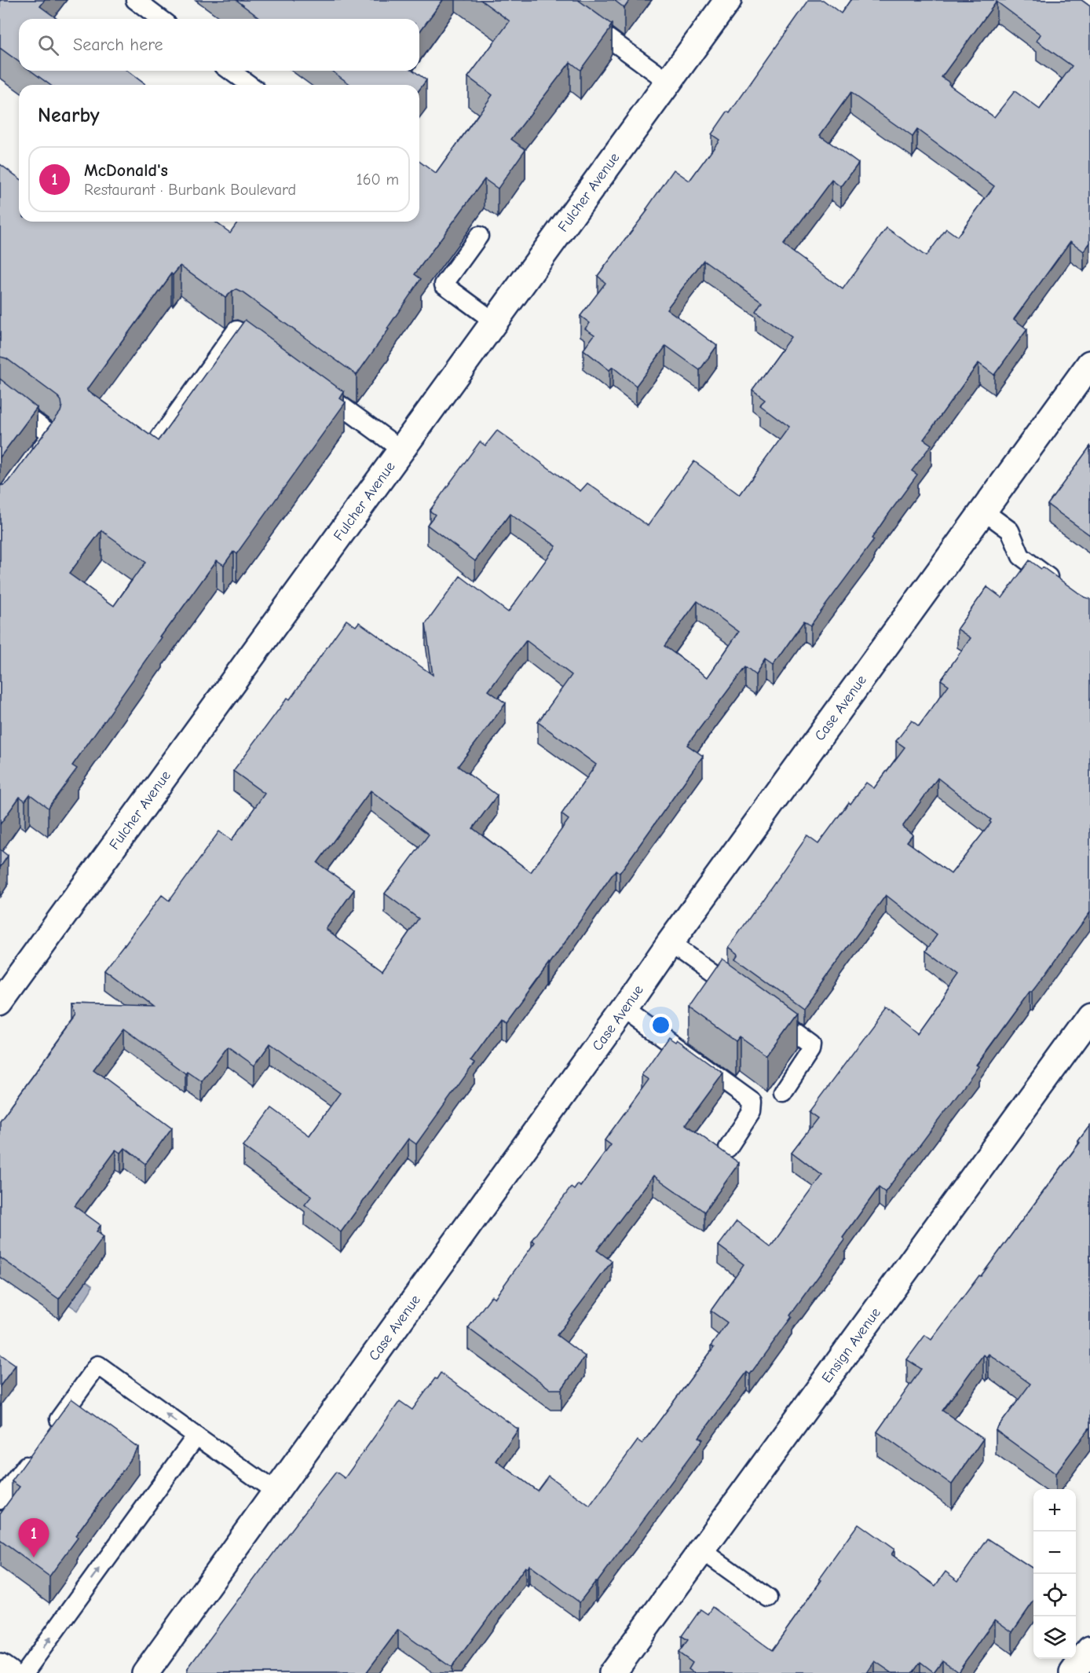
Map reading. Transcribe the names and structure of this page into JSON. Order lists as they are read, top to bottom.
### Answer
{
  "streets": {
    "street": ["Fulcher Avenue", "Case Avenue", "Ensign Avenue"]
  },
  "page": {
    "search": "Search here",
    "heading": "Nearby",
    "list": [
      {
        "mark": "1",
        "name": "McDonald's",
        "note": "Restaurant · Burbank Boulevard",
        "value": "160 m"
      }
    ],
    "map_buttons": ["+", "−"],
    "pins": "1"
  }
}
